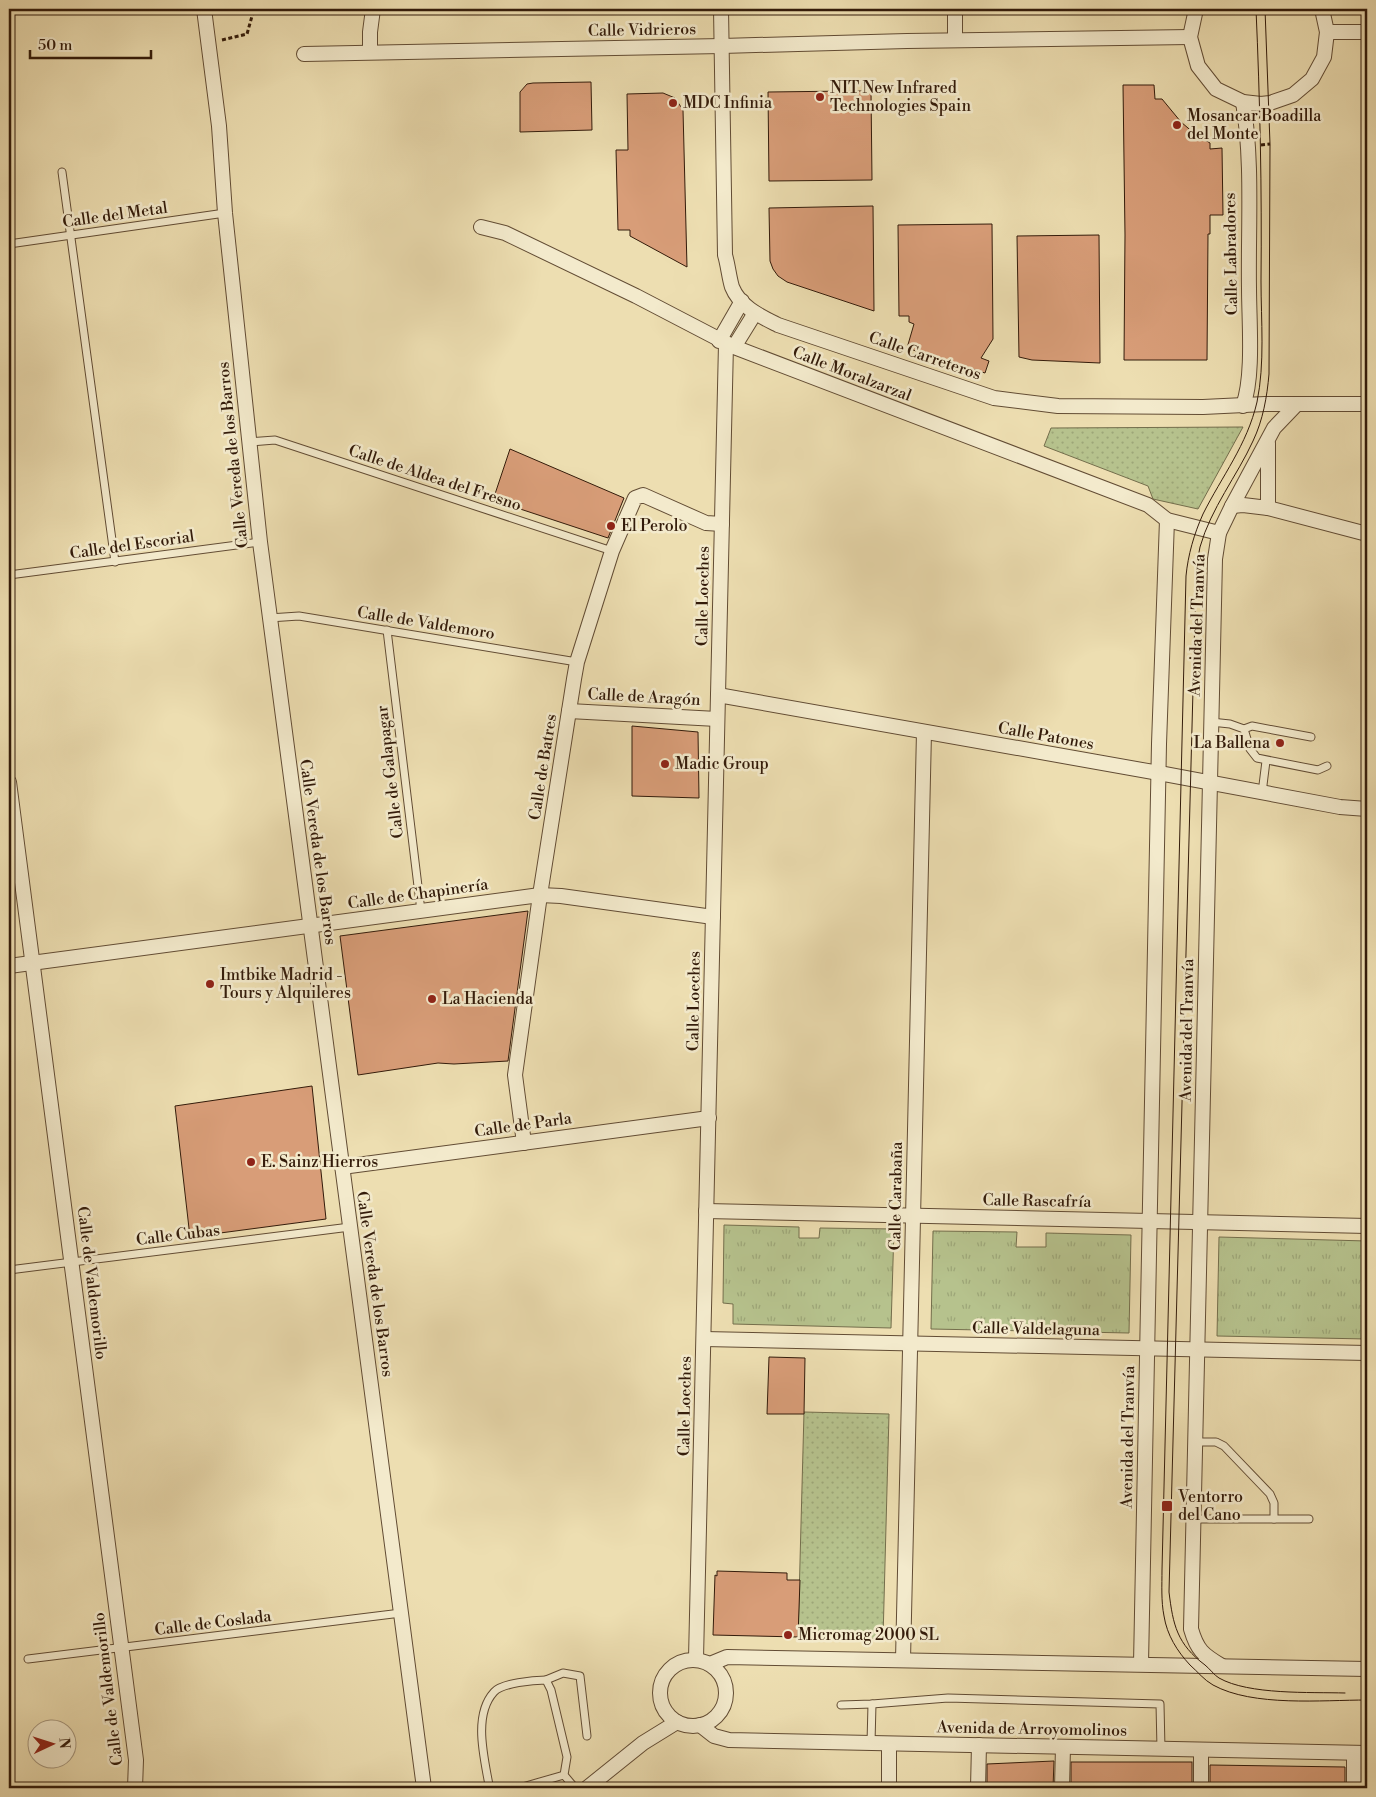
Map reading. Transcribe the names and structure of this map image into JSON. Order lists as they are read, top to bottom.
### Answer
{
  "streets": {
    "street": [
      "Calle Vidrieros",
      "Calle Labradores",
      "Calle Carreteros",
      "Calle Moralzarzal",
      "Calle Vereda de los Barros",
      "Calle Loeches",
      "Avenida del Tranvía",
      "Calle de Aragón",
      "Calle Patones",
      "Calle de Batres",
      "Calle de Chapinería",
      "Calle de Parla",
      "Calle Carabaña",
      "Calle Rascafría",
      "Calle de Valdemorillo",
      "Calle Valdelaguna",
      "Avenida de Arroyomolinos"
    ],
    "lane": [
      "Calle del Metal",
      "Calle de Aldea del Fresno",
      "Calle del Escorial",
      "Calle de Valdemoro",
      "Calle de Galapagar",
      "Calle Cubas",
      "Calle de Coslada"
    ]
  },
  "crossings": [
    ["Calle Vidrieros", "Calle Carreteros"],
    ["Calle del Metal", "Calle Vereda de los Barros"],
    ["Calle Labradores", "Calle Carreteros"],
    ["Calle Carreteros", "Calle Loeches"],
    ["Calle Carreteros", "Avenida del Tranvía"],
    ["Calle Moralzarzal", "Calle Loeches"],
    ["Calle Moralzarzal", "Avenida del Tranvía"],
    ["Calle Vereda de los Barros", "Calle de Aldea del Fresno"],
    ["Calle Vereda de los Barros", "Calle del Escorial"],
    ["Calle Vereda de los Barros", "Calle de Valdemoro"],
    ["Calle Vereda de los Barros", "Calle de Chapinería"],
    ["Calle Vereda de los Barros", "Calle de Parla"],
    ["Calle Vereda de los Barros", "Calle Cubas"],
    ["Calle Vereda de los Barros", "Calle de Coslada"],
    ["Calle de Aldea del Fresno", "Calle de Batres"],
    ["Calle Loeches", "Calle de Aragón"],
    ["Calle Loeches", "Calle Patones"],
    ["Calle Loeches", "Calle de Batres"],
    ["Calle Loeches", "Calle de Chapinería"],
    ["Calle Loeches", "Calle de Parla"],
    ["Calle Loeches", "Calle Rascafría"],
    ["Calle Loeches", "Calle Valdelaguna"],
    ["Calle Loeches", "Avenida de Arroyomolinos"],
    ["Calle de Valdemoro", "Calle de Batres"],
    ["Calle de Valdemoro", "Calle de Galapagar"],
    ["Avenida del Tranvía", "Calle Patones"],
    ["Avenida del Tranvía", "Calle Rascafría"],
    ["Avenida del Tranvía", "Calle Valdelaguna"],
    ["Calle de Aragón", "Calle de Batres"],
    ["Calle Patones", "Calle Carabaña"],
    ["Calle de Batres", "Calle de Chapinería"],
    ["Calle de Batres", "Calle de Parla"],
    ["Calle de Galapagar", "Calle de Chapinería"],
    ["Calle de Chapinería", "Calle de Valdemorillo"],
    ["Calle Carabaña", "Calle Rascafría"],
    ["Calle Carabaña", "Calle Valdelaguna"],
    ["Calle Cubas", "Calle de Valdemorillo"],
    ["Calle de Valdemorillo", "Calle de Coslada"]
  ],
  "places": {
    "other": [
      "NIT New Infrared Technologies Spain",
      "MDC Infinia",
      "Mosancar Boadilla del Monte",
      "El Perolo",
      "La Ballena",
      "Madic Group",
      "Imtbike Madrid - Tours y Alquileres",
      "La Hacienda",
      "E. Sainz Hierros",
      "Micromag 2000 SL"
    ],
    "transit": ["Ventorro del Cano"]
  },
  "scale_bar": "50 m",
  "north": "right"
}
